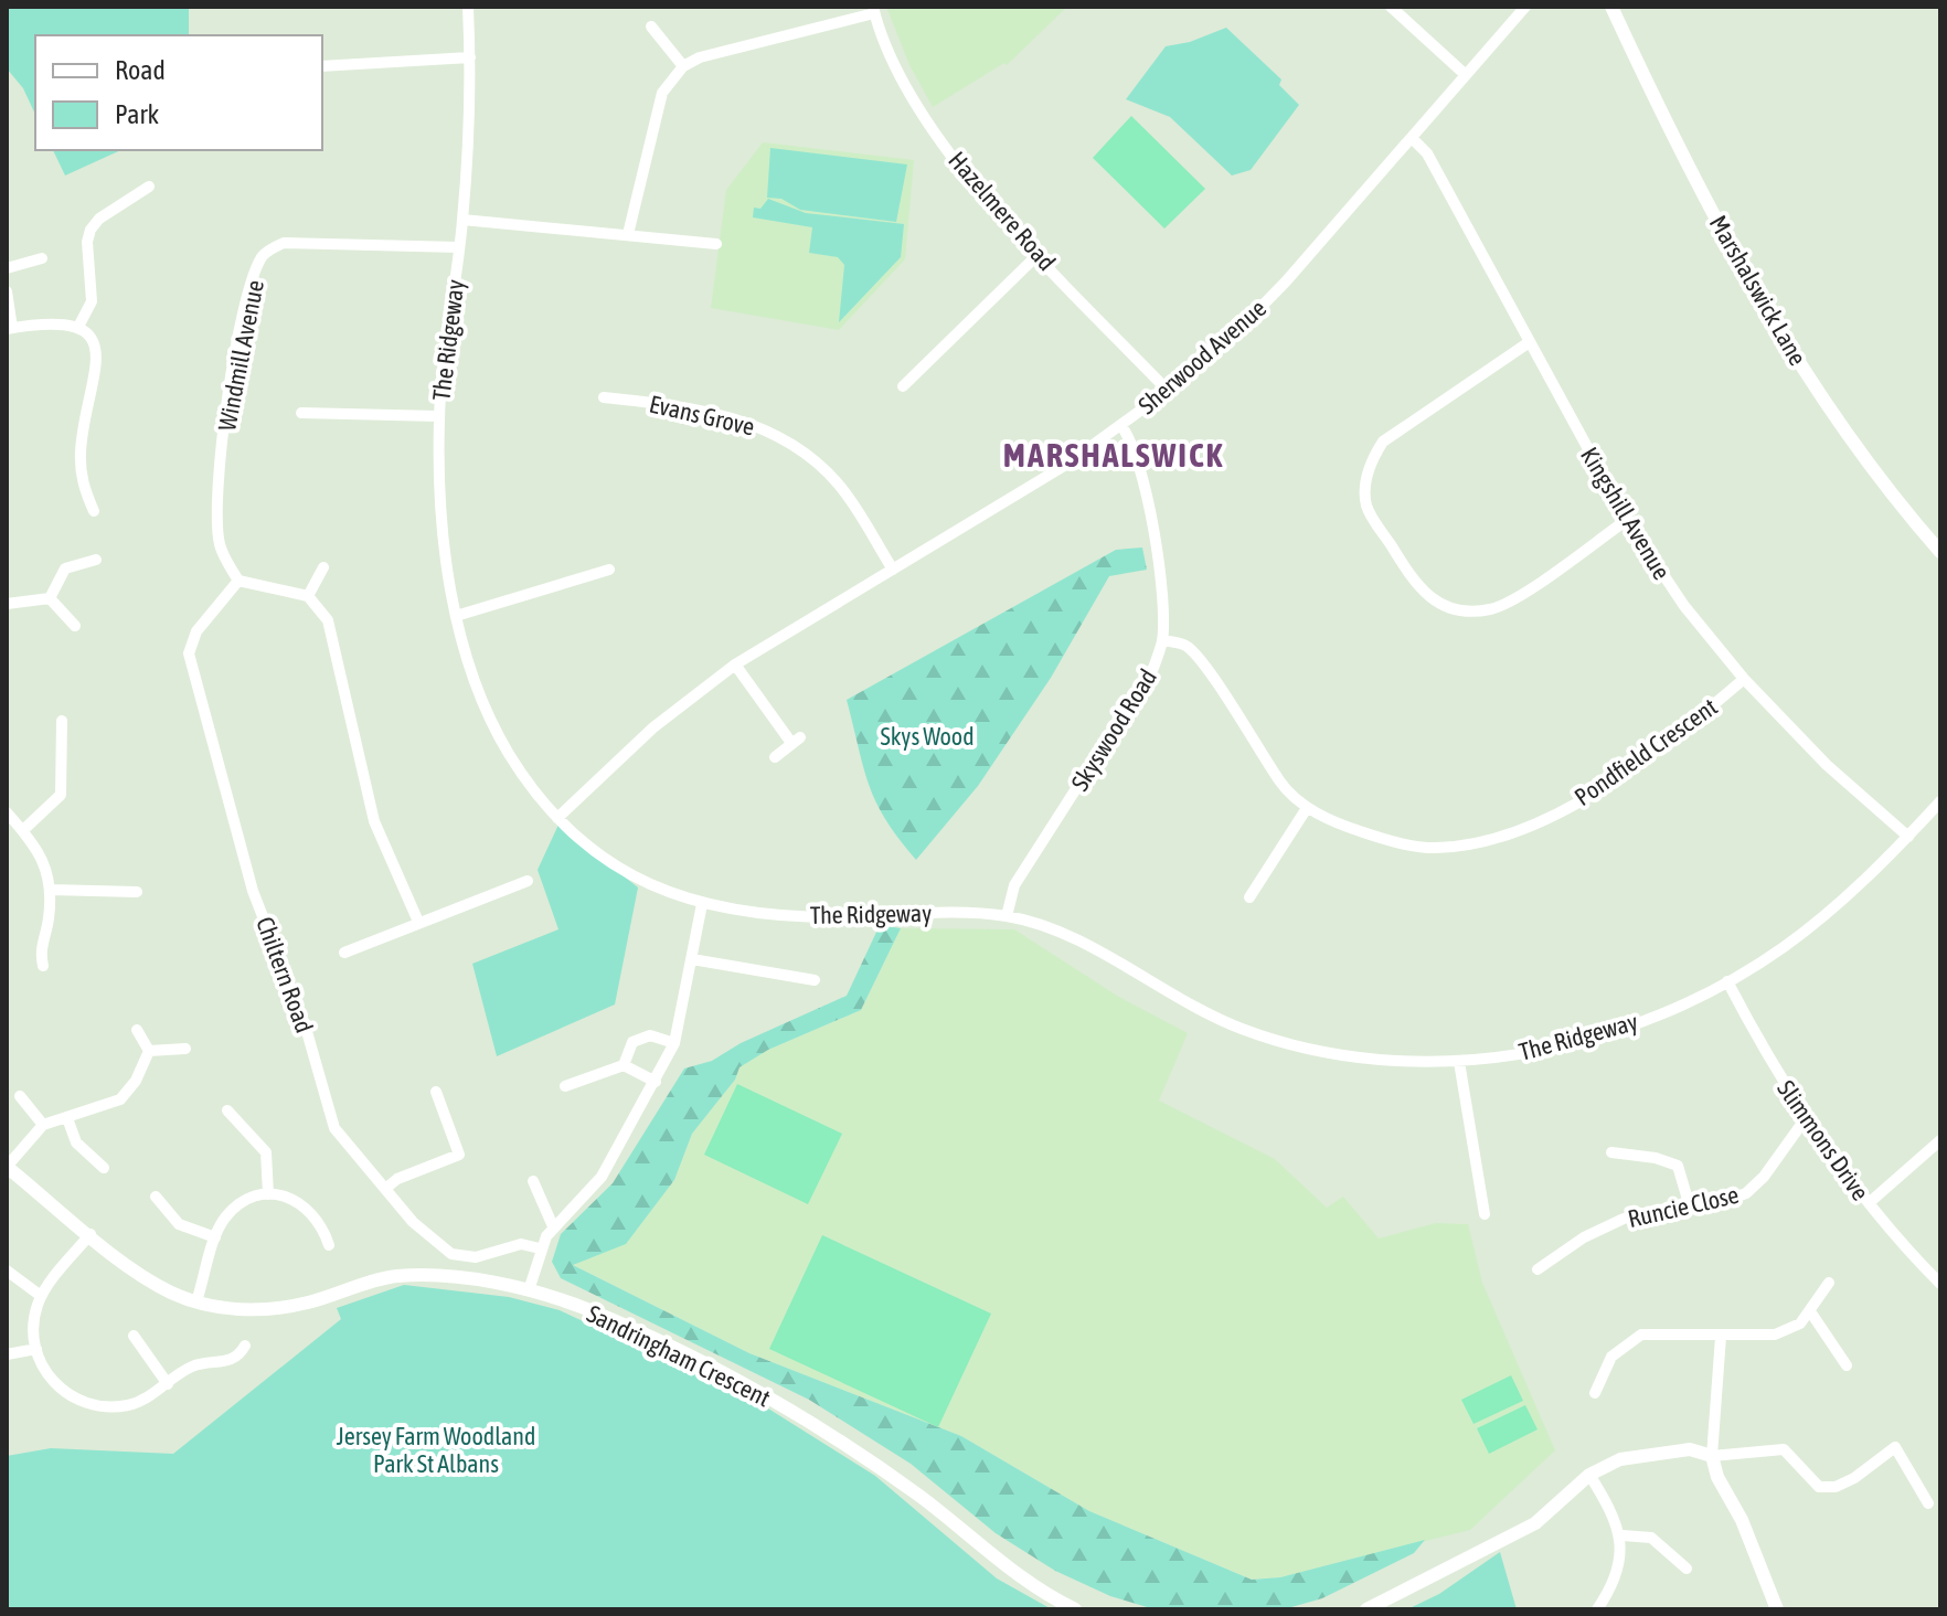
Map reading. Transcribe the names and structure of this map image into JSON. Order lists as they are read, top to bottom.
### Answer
{
  "streets": {
    "street": [
      "Hazelmere Road",
      "Marshalswick Lane",
      "The Ridgeway",
      "Windmill Avenue",
      "Sherwood Avenue",
      "Evans Grove",
      "Kingshill Avenue",
      "Skyswood Road",
      "Pondfield Crescent",
      "Chiltern Road",
      "Slimmons Drive",
      "Runcie Close",
      "Sandringham Crescent"
    ]
  },
  "crossings": [
    ["Hazelmere Road", "Sherwood Avenue"],
    ["The Ridgeway", "Windmill Avenue"],
    ["The Ridgeway", "Sherwood Avenue"],
    ["The Ridgeway", "Kingshill Avenue"],
    ["The Ridgeway", "Skyswood Road"],
    ["The Ridgeway", "Slimmons Drive"],
    ["Windmill Avenue", "Chiltern Road"],
    ["Sherwood Avenue", "Evans Grove"],
    ["Sherwood Avenue", "Kingshill Avenue"],
    ["Sherwood Avenue", "Skyswood Road"],
    ["Kingshill Avenue", "Pondfield Crescent"],
    ["Skyswood Road", "Pondfield Crescent"],
    ["Slimmons Drive", "Runcie Close"]
  ],
  "districts": ["MARSHALSWICK"],
  "parks": ["Skys Wood", "Jersey Farm Woodland Park St Albans"],
  "legend": ["Road", "Park"]
}
